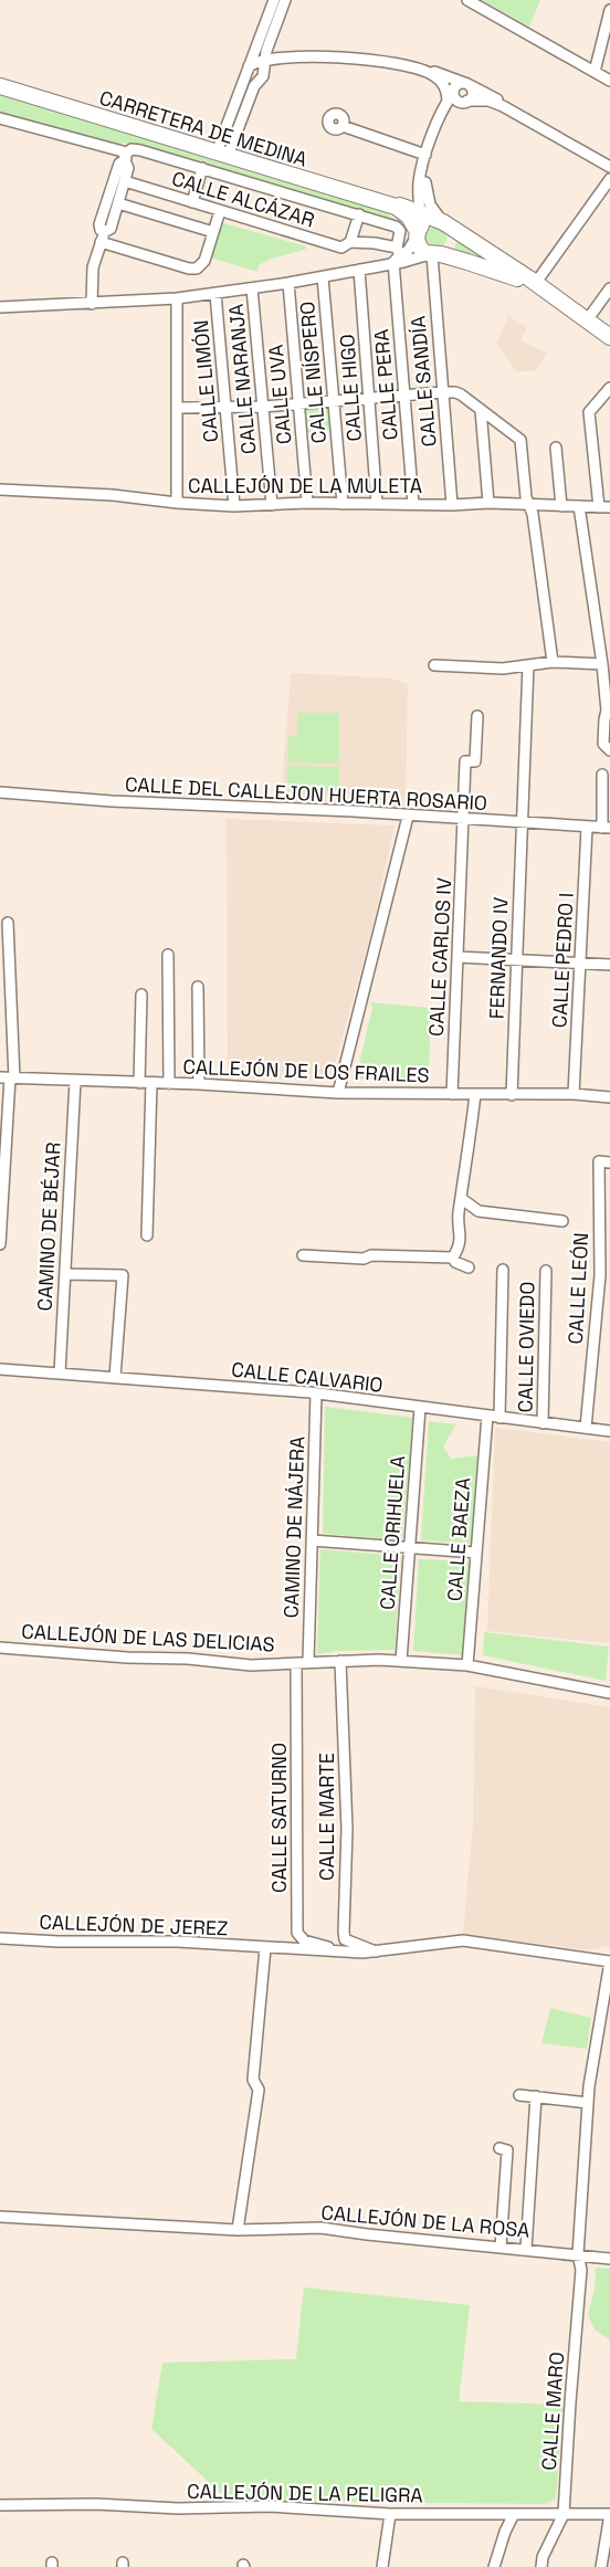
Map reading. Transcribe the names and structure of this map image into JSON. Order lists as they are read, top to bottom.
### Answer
{
  "streets": {
    "main road": ["CARRETERA DE MEDINA"],
    "street": [
      "CALLE ALCÁZAR",
      "CALLE NÍSPERO",
      "CALLE NARANJA",
      "CALLE LIMÓN",
      "CALLE SANDÍA",
      "CALLE PERA",
      "CALLE HIGO",
      "CALLE UVA",
      "CALLEJÓN DE LA MULETA",
      "CALLE DEL CALLEJON HUERTA ROSARIO",
      "CALLE CARLOS IV",
      "FERNANDO IV",
      "CALLE PEDRO I",
      "CALLEJÓN DE LOS FRAILES",
      "CAMINO DE BÉJAR",
      "CALLE LEÓN",
      "CALLE OVIEDO",
      "CALLE CALVARIO",
      "CAMINO DE NÁJERA",
      "CALLE ORIHUELA",
      "CALLE BAEZA",
      "CALLEJÓN DE LAS DELICIAS",
      "CALLE MARTE",
      "CALLE SATURNO",
      "CALLEJÓN DE JEREZ",
      "CALLEJÓN DE LA ROSA",
      "CALLE MARO",
      "CALLEJÓN DE LA PELIGRA"
    ]
  },
  "crossings": [
    ["CARRETERA DE MEDINA", "CALLE SANDÍA"],
    ["CALLE ALCÁZAR", "CALLE PERA"],
    ["CALLE NÍSPERO", "CALLEJÓN DE LA MULETA"],
    ["CALLE NARANJA", "CALLEJÓN DE LA MULETA"],
    ["CALLE LIMÓN", "CALLEJÓN DE LA MULETA"],
    ["CALLE SANDÍA", "CALLEJÓN DE LA MULETA"],
    ["CALLE PERA", "CALLEJÓN DE LA MULETA"],
    ["CALLE HIGO", "CALLEJÓN DE LA MULETA"],
    ["CALLE UVA", "CALLEJÓN DE LA MULETA"],
    ["CALLE DEL CALLEJON HUERTA ROSARIO", "CALLE CARLOS IV"],
    ["CALLE DEL CALLEJON HUERTA ROSARIO", "FERNANDO IV"],
    ["CALLE DEL CALLEJON HUERTA ROSARIO", "CALLE PEDRO I"],
    ["CALLE CARLOS IV", "CALLEJÓN DE LOS FRAILES"],
    ["FERNANDO IV", "CALLEJÓN DE LOS FRAILES"],
    ["CALLE PEDRO I", "CALLEJÓN DE LOS FRAILES"],
    ["CALLEJÓN DE LOS FRAILES", "CAMINO DE BÉJAR"],
    ["CAMINO DE BÉJAR", "CALLE CALVARIO"],
    ["CALLE LEÓN", "CALLE CALVARIO"],
    ["CALLE OVIEDO", "CALLE CALVARIO"],
    ["CALLE CALVARIO", "CAMINO DE NÁJERA"],
    ["CALLE CALVARIO", "CALLE ORIHUELA"],
    ["CALLE CALVARIO", "CALLE BAEZA"],
    ["CAMINO DE NÁJERA", "CALLEJÓN DE LAS DELICIAS"],
    ["CALLE ORIHUELA", "CALLEJÓN DE LAS DELICIAS"],
    ["CALLE BAEZA", "CALLEJÓN DE LAS DELICIAS"],
    ["CALLEJÓN DE LAS DELICIAS", "CALLE MARTE"],
    ["CALLEJÓN DE LAS DELICIAS", "CALLE SATURNO"],
    ["CALLE MARTE", "CALLEJÓN DE JEREZ"],
    ["CALLE SATURNO", "CALLEJÓN DE JEREZ"],
    ["CALLEJÓN DE JEREZ", "CALLE MARO"],
    ["CALLEJÓN DE LA ROSA", "CALLE MARO"],
    ["CALLE MARO", "CALLEJÓN DE LA PELIGRA"]
  ]
}
